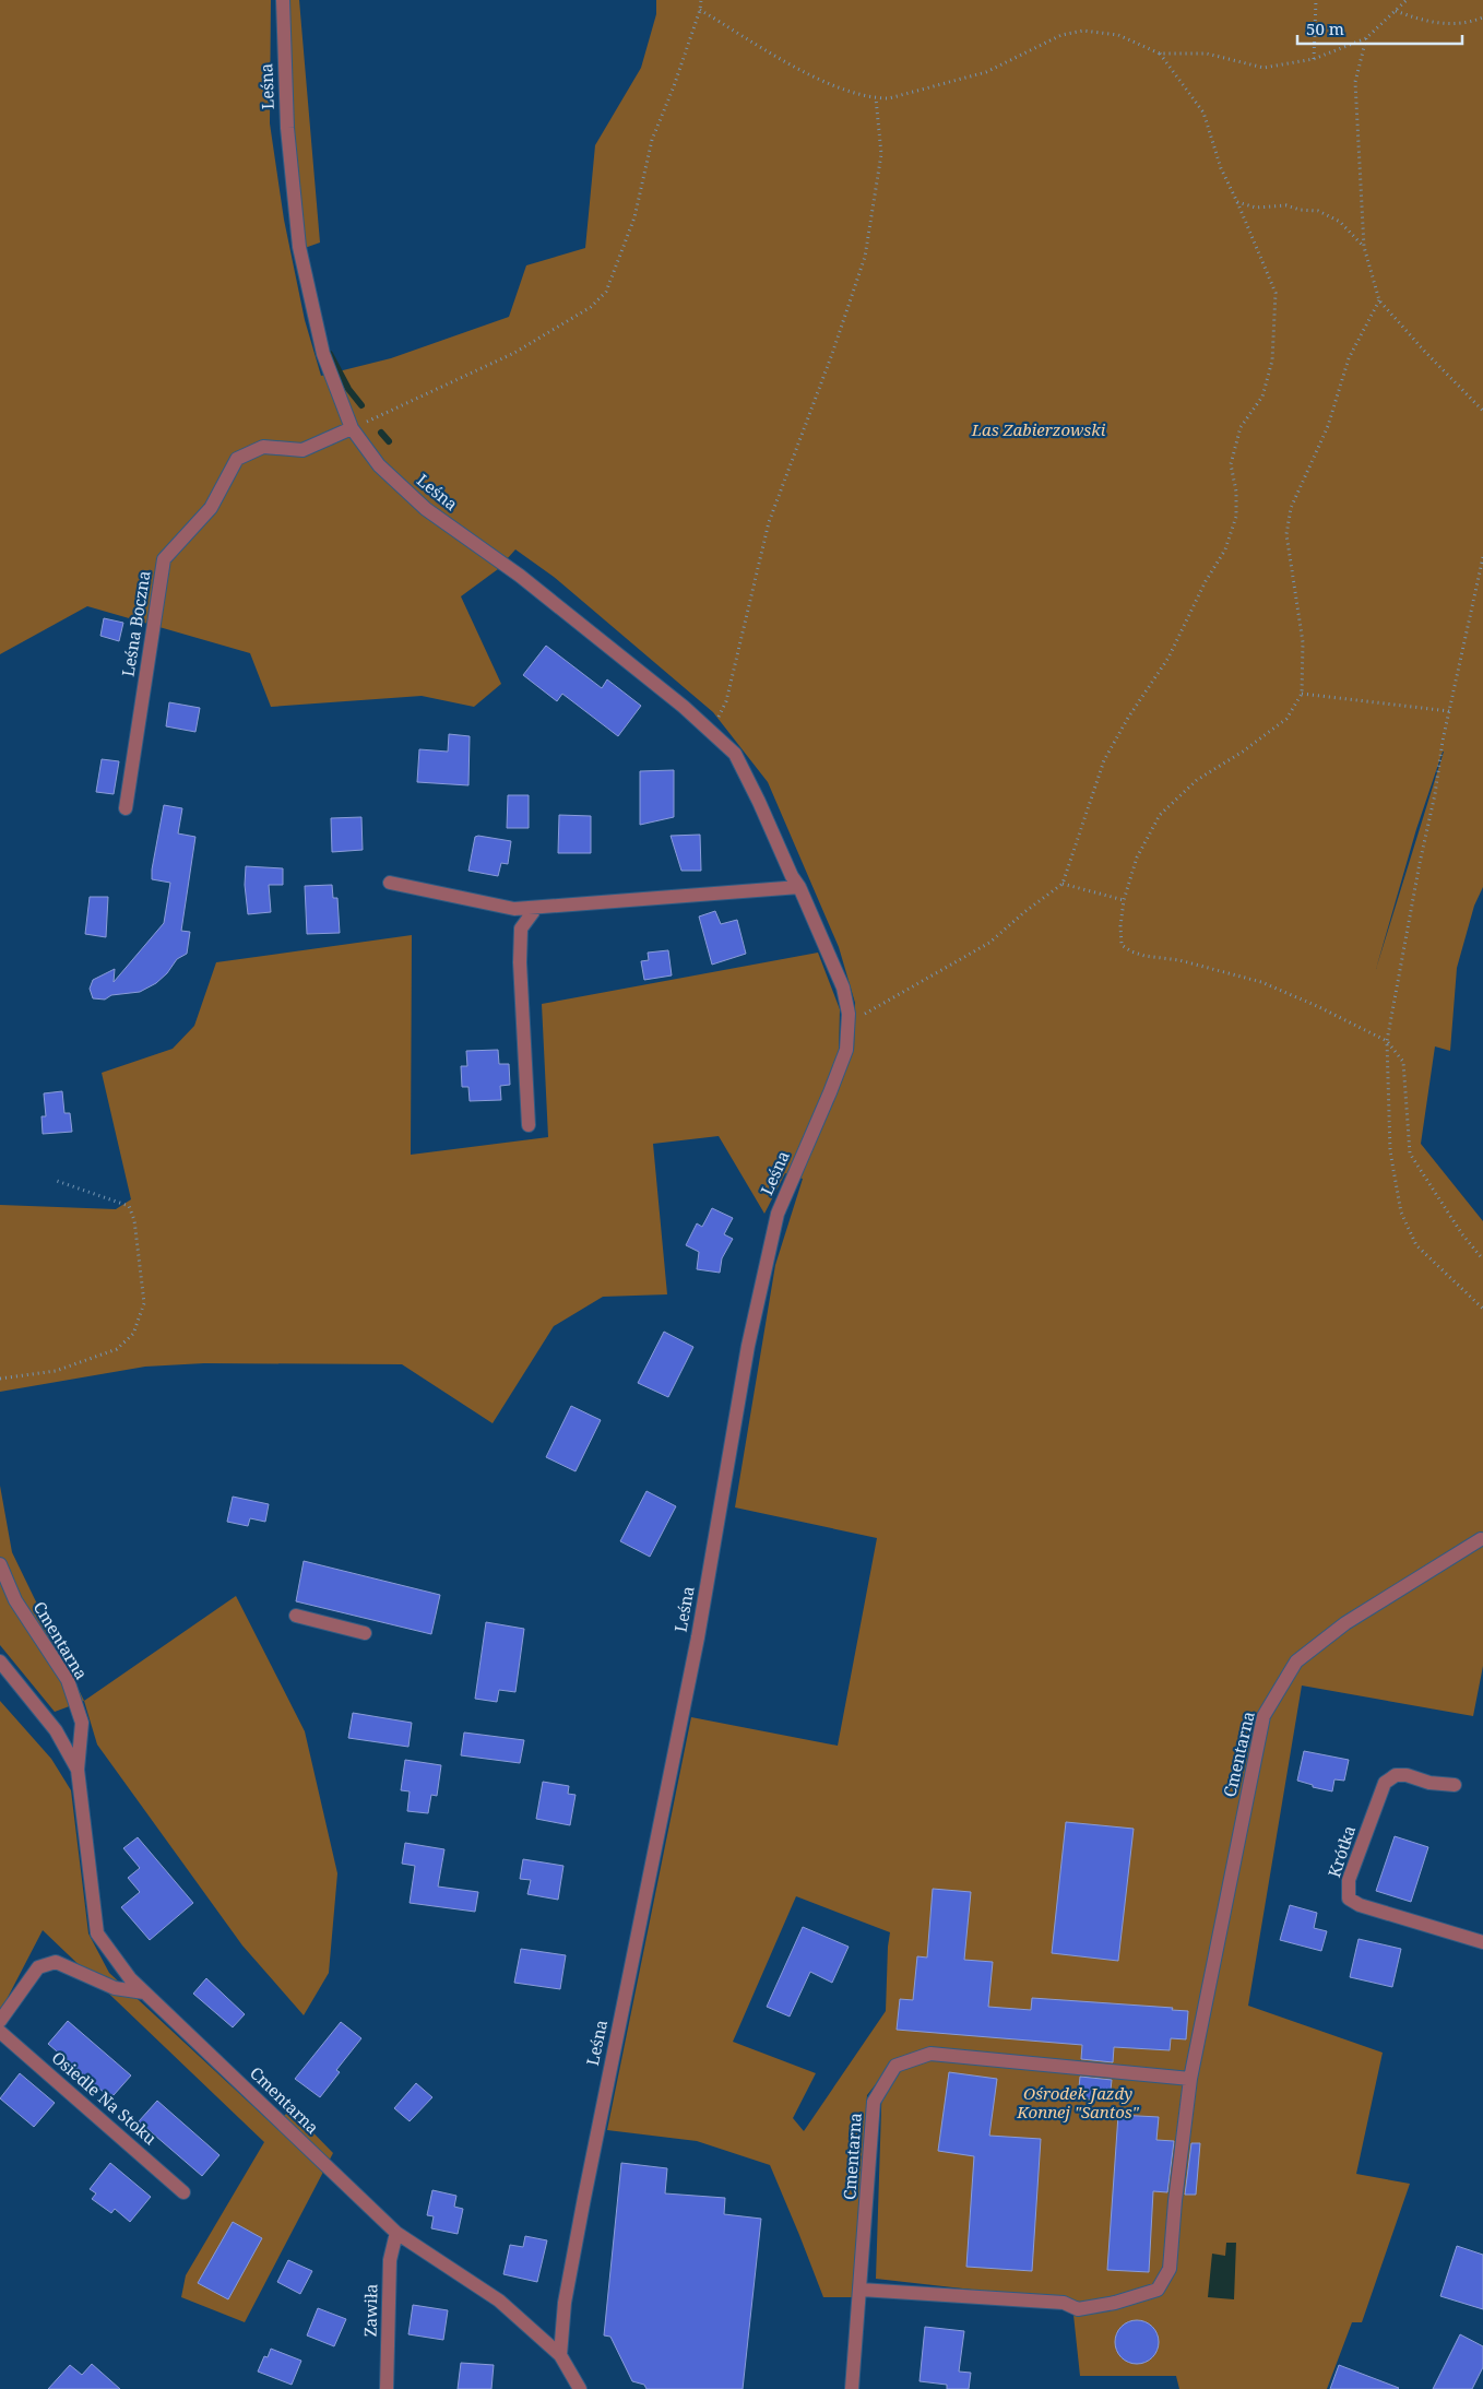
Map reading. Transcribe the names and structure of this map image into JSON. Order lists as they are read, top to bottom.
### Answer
{
  "streets": {
    "street": [
      "Leśna",
      "Leśna Boczna",
      "Cmentarna",
      "Krótka",
      "Osiedle Na Stoku",
      "Zawiła"
    ]
  },
  "crossings": [
    ["Leśna", "Leśna Boczna"],
    ["Leśna", "Cmentarna"],
    ["Cmentarna", "Zawiła"]
  ],
  "parks": ["Las Zabierzowski", "Ośrodek Jazdy Konnej \"Santos\""],
  "scale_bar": "50 m"
}
